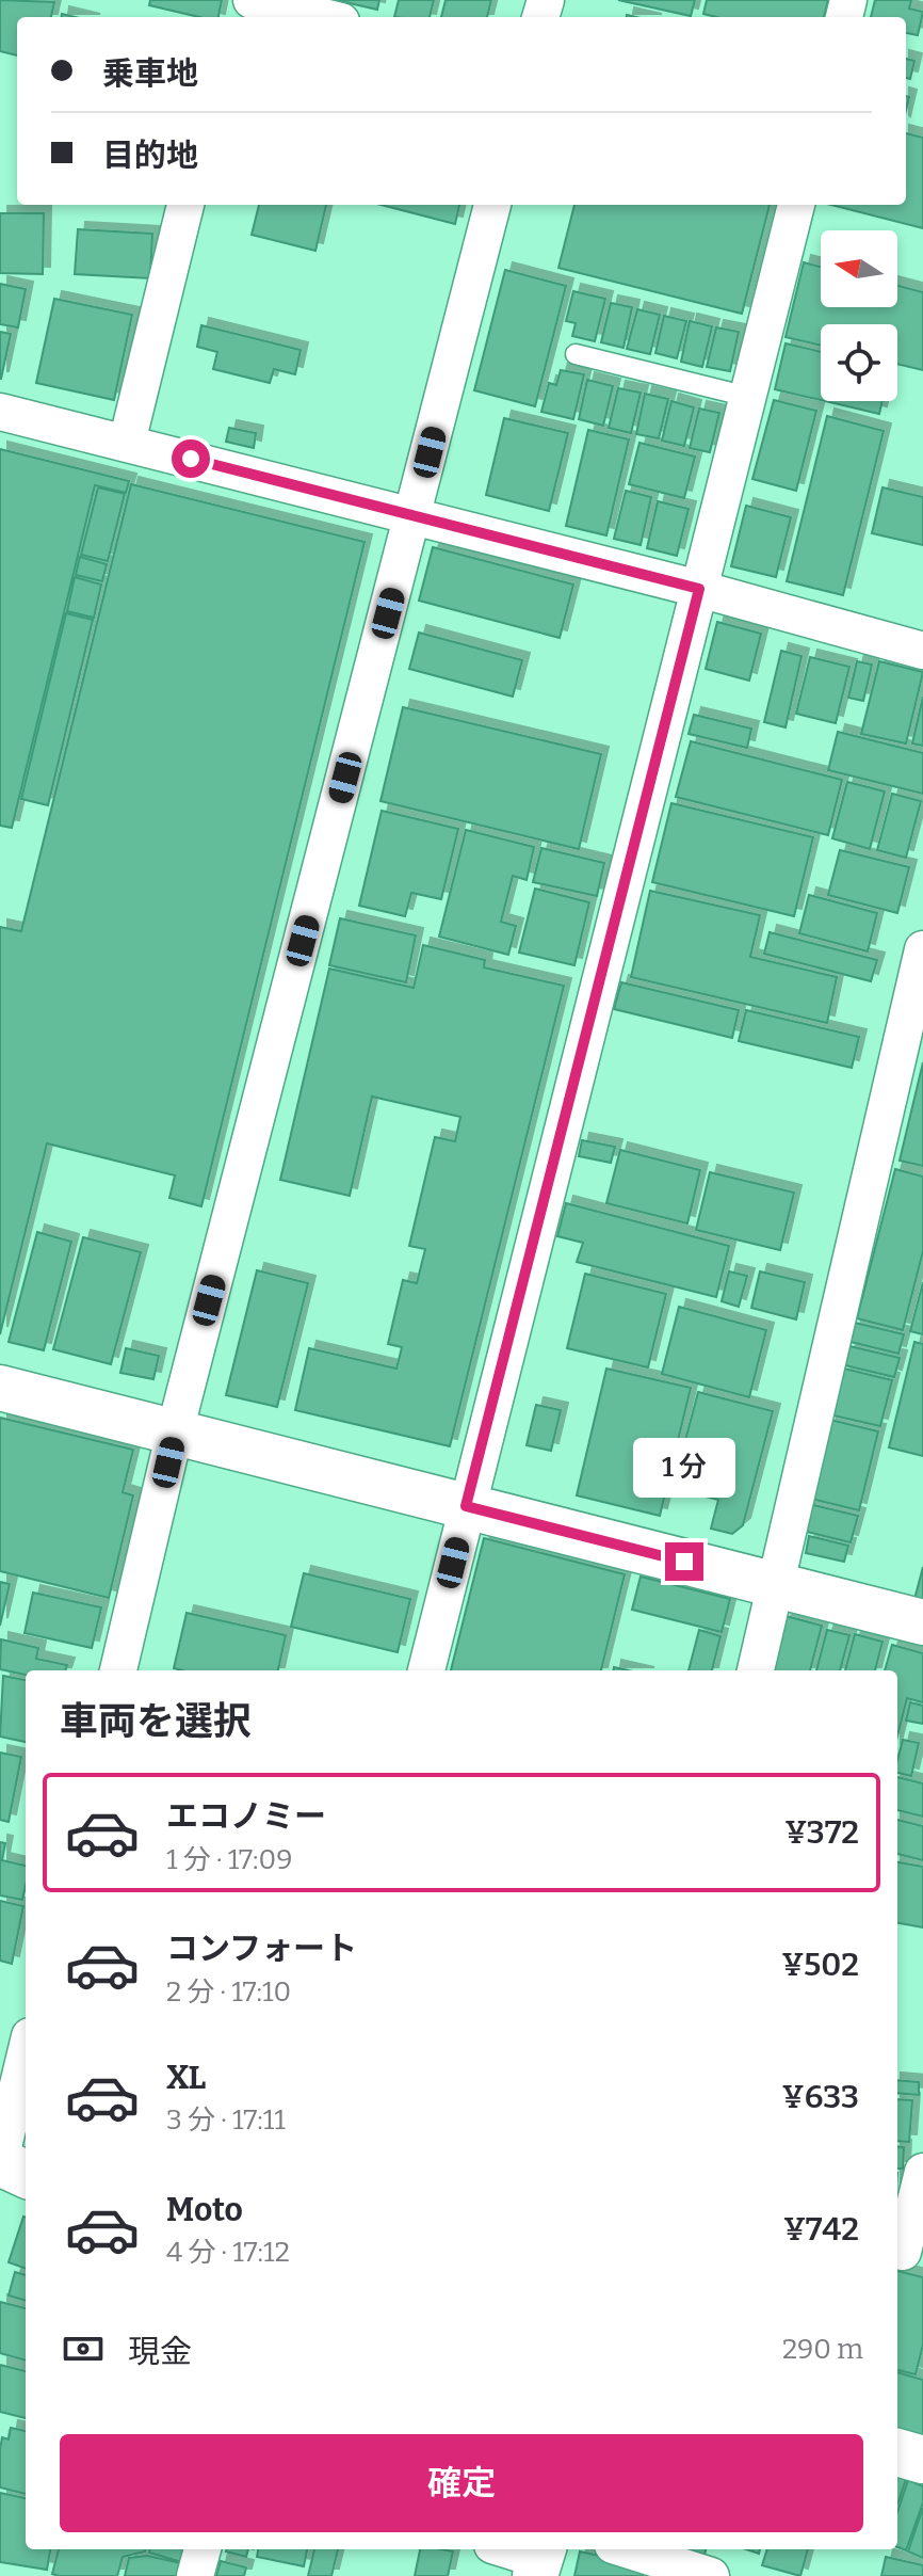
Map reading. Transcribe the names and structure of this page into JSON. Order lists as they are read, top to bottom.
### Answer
{
  "north": "left",
  "page": {
    "banner": ["乗車地", "目的地"],
    "bubble": "1 分",
    "heading": "車両を選択",
    "list": [
      {
        "name": "エコノミー",
        "note": "1 分 · 17:09",
        "value": "¥372"
      },
      {
        "name": "コンフォート",
        "note": "2 分 · 17:10",
        "value": "¥502"
      },
      {
        "name": "XL",
        "note": "3 分 · 17:11",
        "value": "¥633"
      },
      {
        "name": "Moto",
        "note": "4 分 · 17:12",
        "value": "¥742"
      }
    ],
    "pay": ["現金", "290 m"],
    "buttons": "確定"
  }
}
